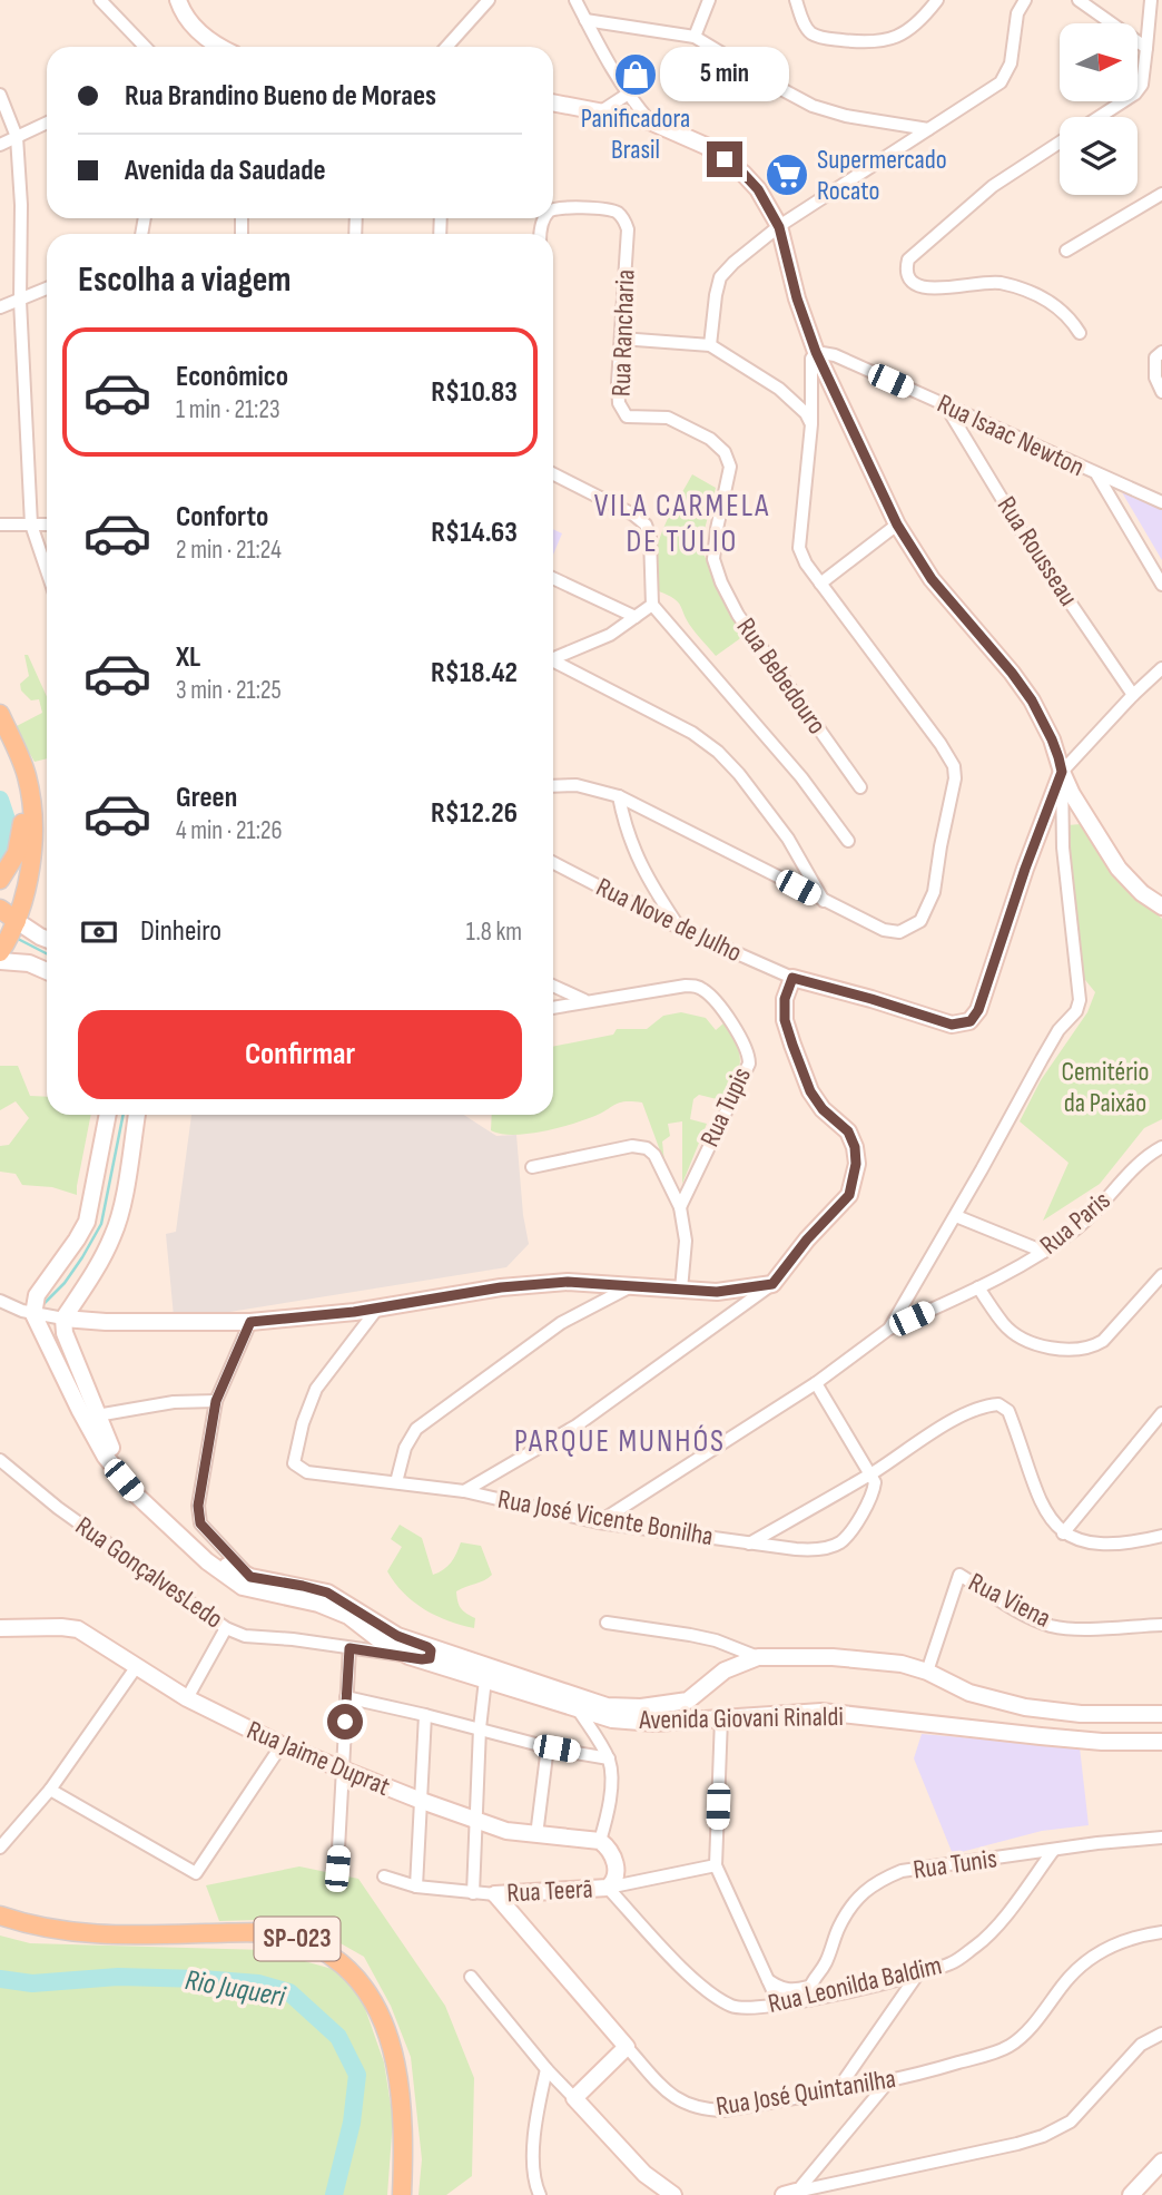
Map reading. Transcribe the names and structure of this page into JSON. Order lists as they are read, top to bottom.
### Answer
{
  "streets": {
    "main road": ["SP-023"],
    "street": [
      "Rua Rancharia",
      "Rua Isaac Newton",
      "Rua Rousseau",
      "Rua Bebedouro",
      "Rua Nove de Julho",
      "Rua Tupis",
      "Rua Paris",
      "Rua José Vicente Bonilha",
      "Rua GonçalvesLedo",
      "Rua Viena",
      "Avenida Giovani Rinaldi",
      "Rua Jaime Duprat",
      "Rua Tunis",
      "Rua Teerã",
      "Rua Leonilda Baldim",
      "Rua José Quintanilha"
    ]
  },
  "crossings": [
    ["Rua Rancharia", "Rua Bebedouro"],
    ["Rua Isaac Newton", "Rua Rousseau"],
    ["Rua GonçalvesLedo", "Avenida Giovani Rinaldi"],
    ["Rua Viena", "Avenida Giovani Rinaldi"],
    ["Rua Tunis", "Rua Leonilda Baldim"],
    ["Rua Teerã", "Rua Leonilda Baldim"],
    ["Rua Teerã", "Rua José Quintanilha"]
  ],
  "districts": ["VILA CARMELA DE TÚLIO", "PARQUE MUNHÓS"],
  "water": ["Rio Juqueri"],
  "parks": ["Cemitério da Paixão"],
  "places": {
    "shop": ["Panificadora Brasil"],
    "supermarket": ["Supermercado Rocato"]
  },
  "north": "right",
  "page": {
    "bubble": "5 min",
    "banner": ["Rua Brandino Bueno de Moraes", "Avenida da Saudade"],
    "heading": "Escolha a viagem",
    "list": [
      {
        "name": "Econômico",
        "note": "1 min · 21:23",
        "value": "R$10.83"
      },
      {
        "name": "Conforto",
        "note": "2 min · 21:24",
        "value": "R$14.63"
      },
      {
        "name": "XL",
        "note": "3 min · 21:25",
        "value": "R$18.42"
      },
      {
        "name": "Green",
        "note": "4 min · 21:26",
        "value": "R$12.26"
      }
    ],
    "pay": ["Dinheiro", "1.8 km"],
    "buttons": "Confirmar"
  }
}
